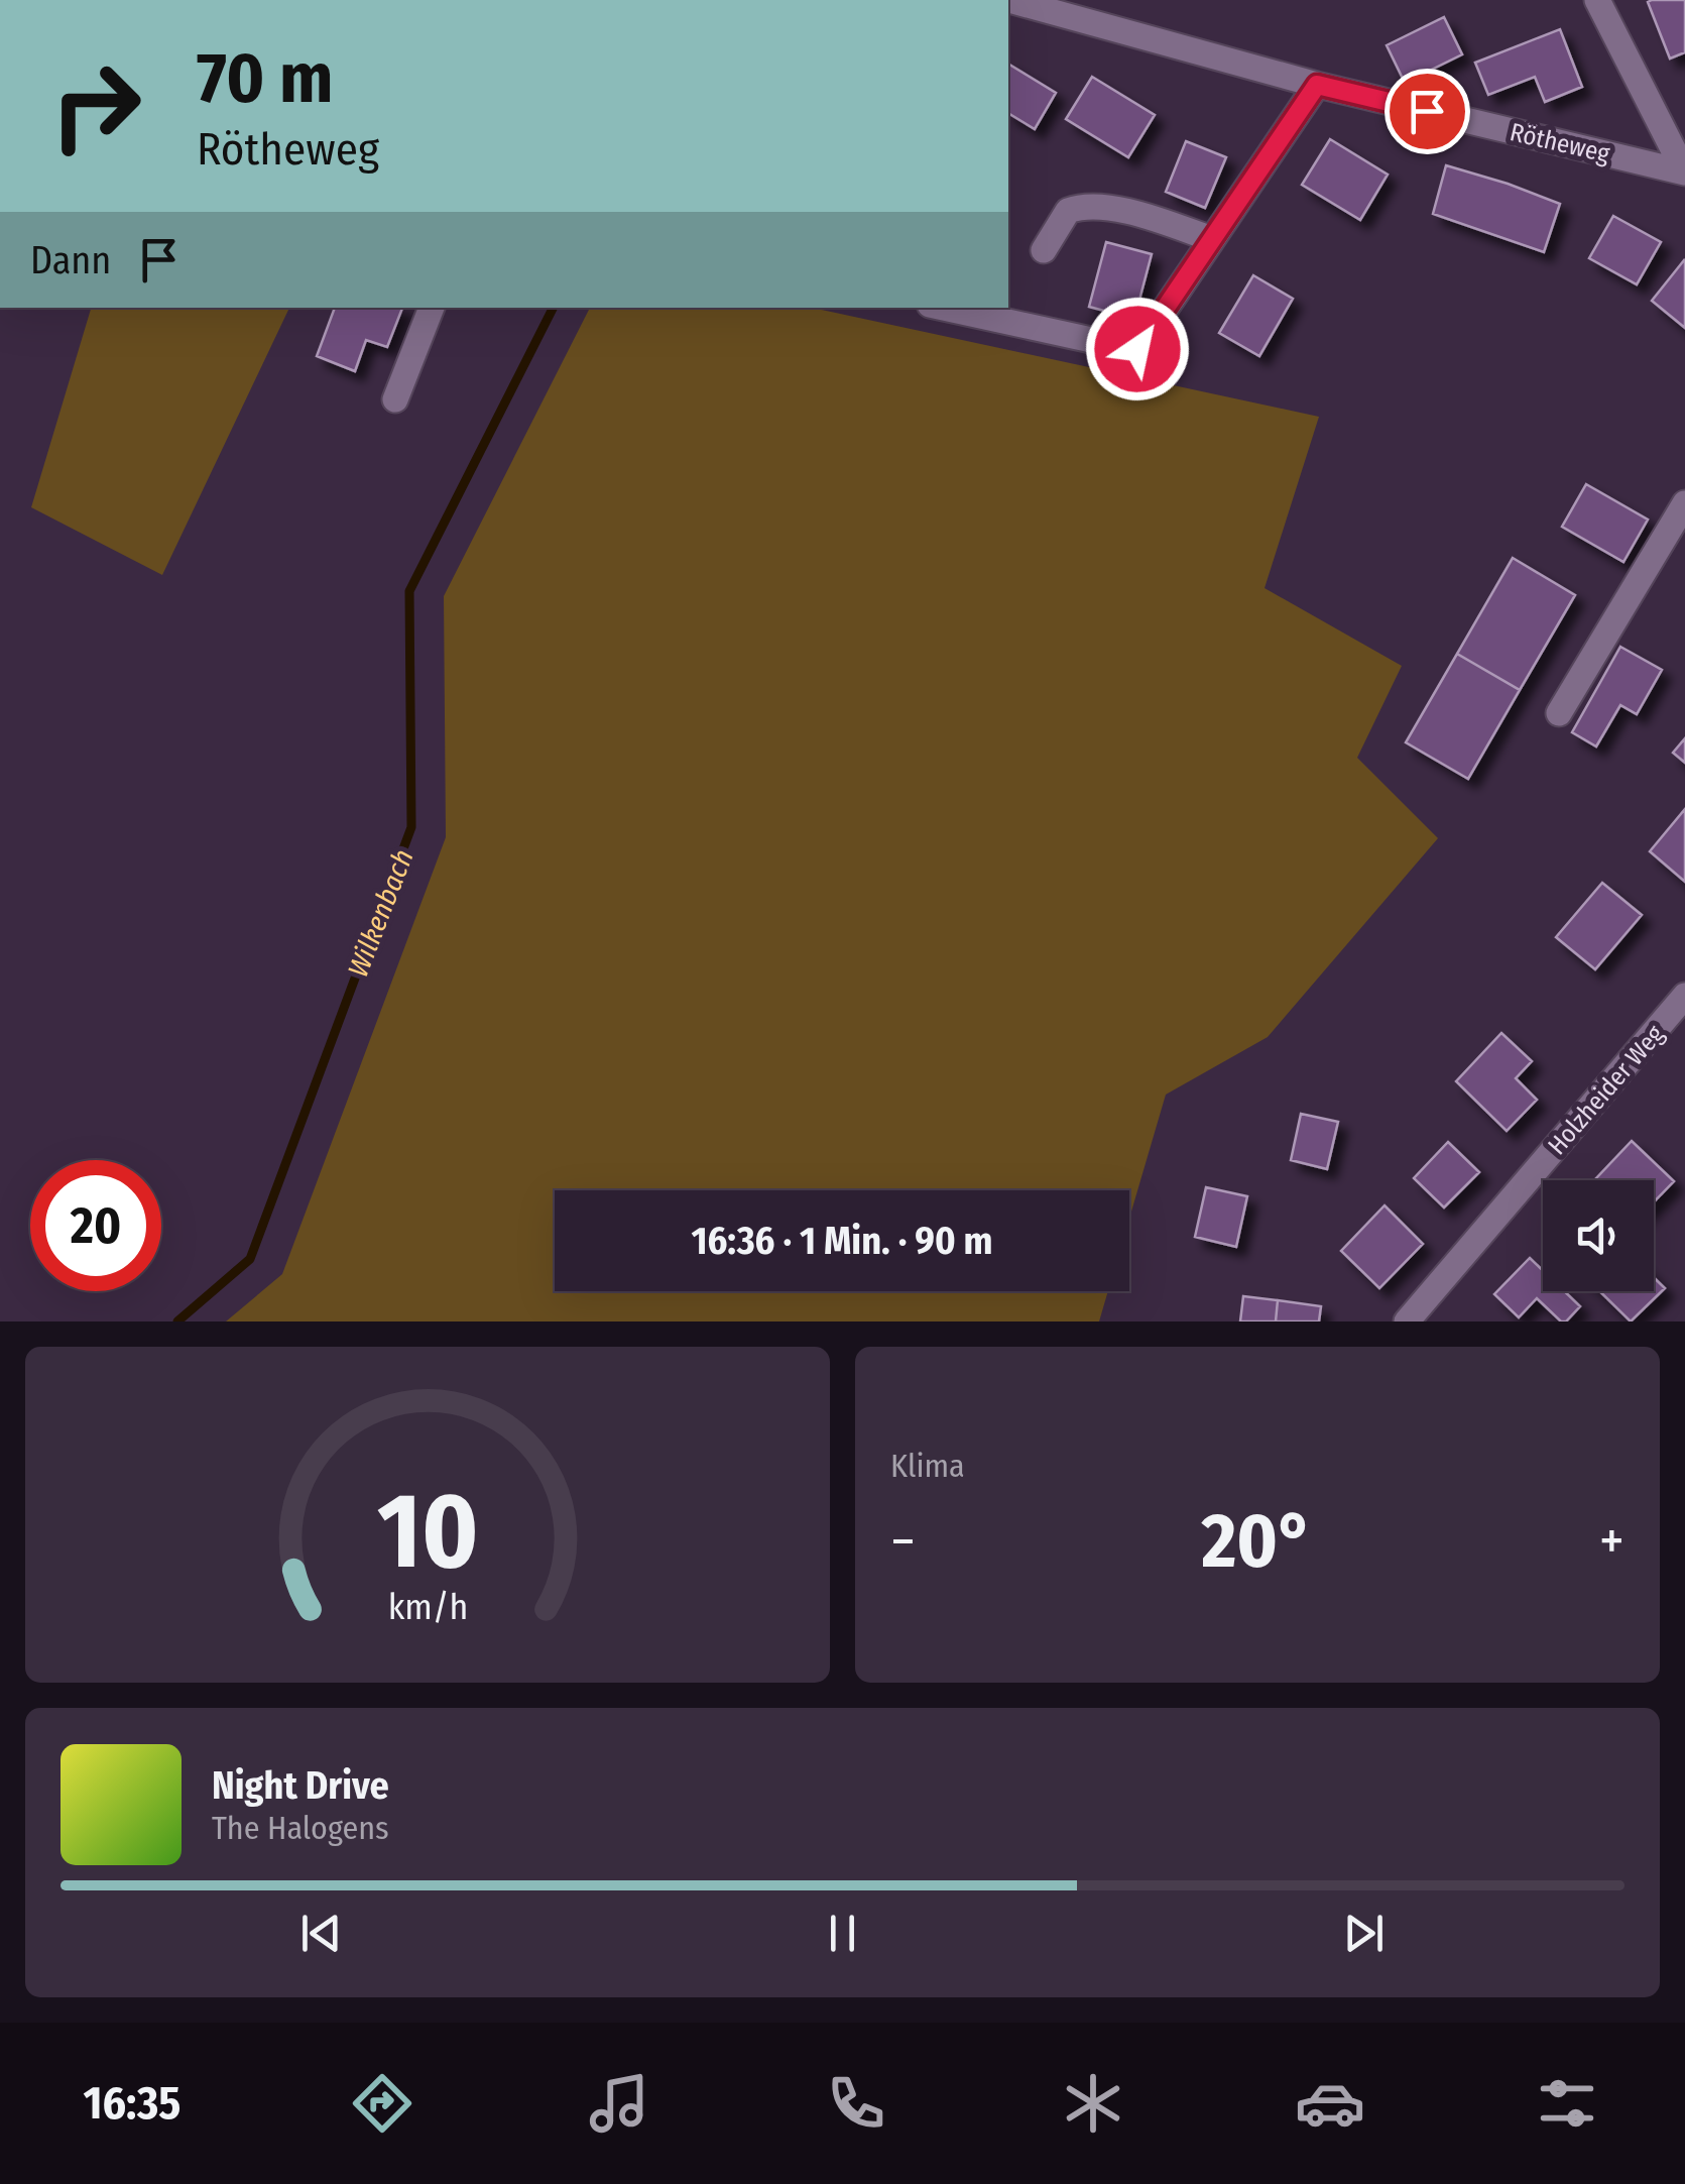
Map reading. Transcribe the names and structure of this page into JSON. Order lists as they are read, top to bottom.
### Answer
{
  "streets": {
    "street": ["Rötheweg", "Holzheider Weg"]
  },
  "water": ["Wilkenbach"],
  "page": {
    "turn": ["70 m", "Rötheweg"],
    "then": "Dann",
    "limit": "20",
    "trip": "16:36 · 1 Min. · 90 m",
    "tile": "Klima",
    "heat": ["−", "20°", "+"],
    "song": ["Night Drive", "The Halogens"],
    "tabs": "16:35",
    "gauge": ["10", "km/h"]
  }
}
